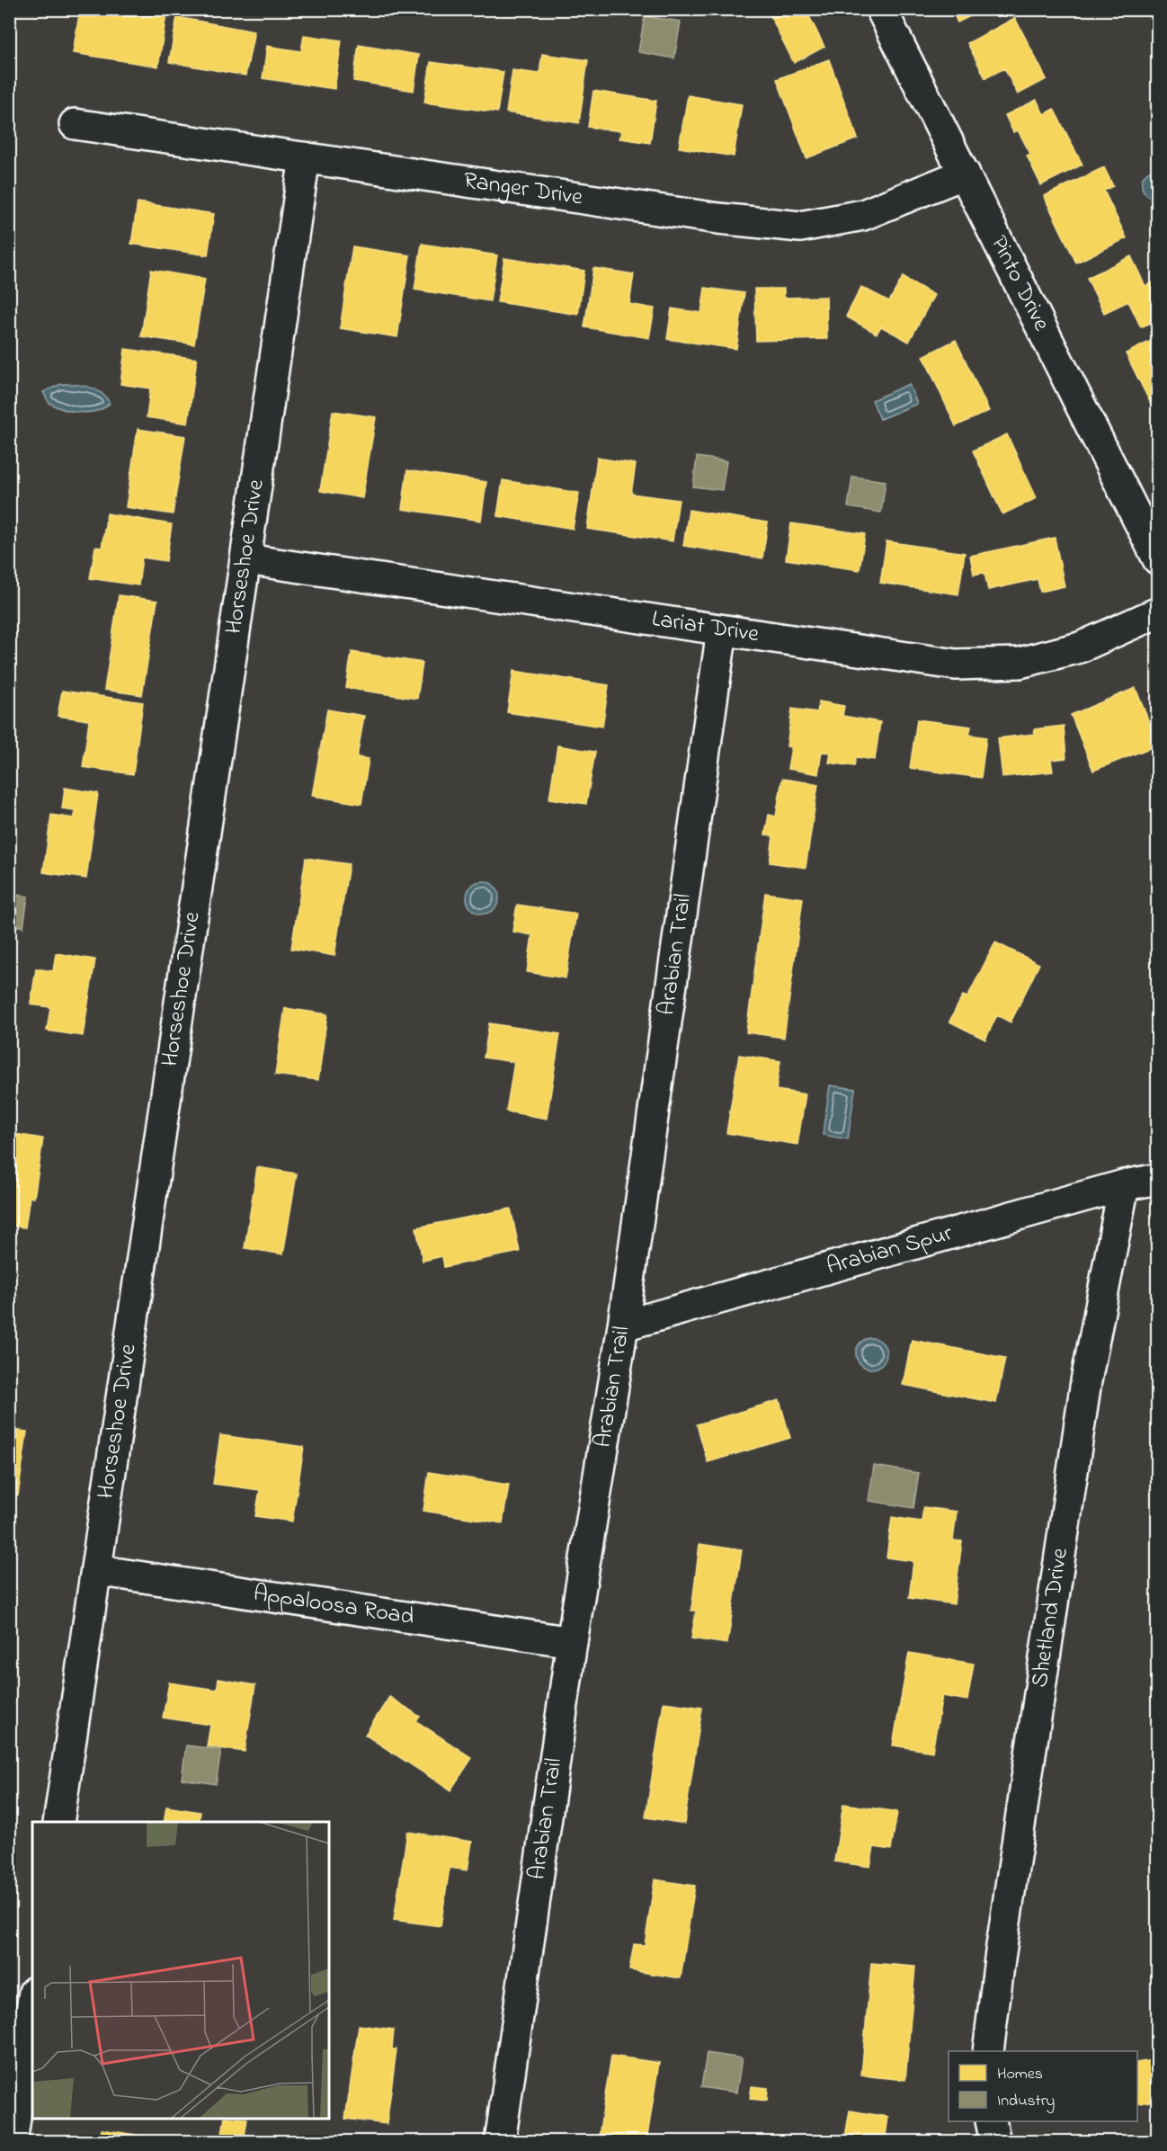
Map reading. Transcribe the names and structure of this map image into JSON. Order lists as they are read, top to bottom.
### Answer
{
  "streets": {
    "street": [
      "Ranger Drive",
      "Pinto Drive",
      "Horseshoe Drive",
      "Lariat Drive",
      "Arabian Trail",
      "Arabian Spur",
      "Appaloosa Road",
      "Shetland Drive"
    ]
  },
  "crossings": [
    ["Ranger Drive", "Pinto Drive"],
    ["Ranger Drive", "Horseshoe Drive"],
    ["Horseshoe Drive", "Lariat Drive"],
    ["Horseshoe Drive", "Appaloosa Road"],
    ["Lariat Drive", "Arabian Trail"],
    ["Arabian Trail", "Arabian Spur"],
    ["Arabian Trail", "Appaloosa Road"],
    ["Arabian Spur", "Shetland Drive"]
  ],
  "legend": ["Homes", "Industry"]
}
